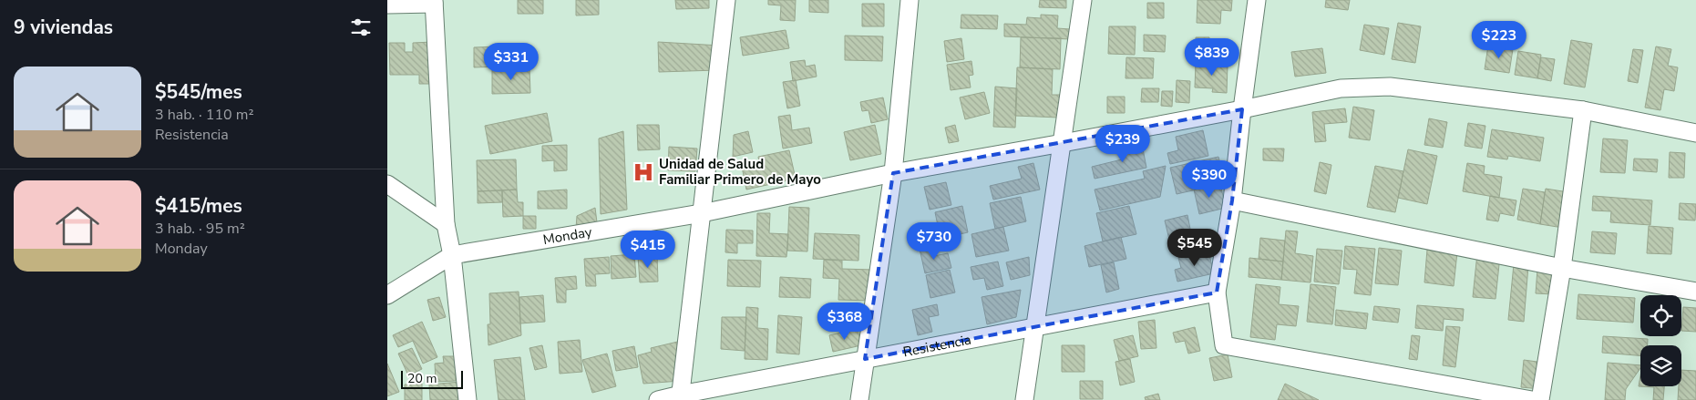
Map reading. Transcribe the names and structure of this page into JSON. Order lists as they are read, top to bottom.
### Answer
{
  "streets": {
    "street": ["Monday", "Resistencia"]
  },
  "places": {
    "hospital": ["Unidad de Salud Familiar Primero de Mayo"]
  },
  "scale_bar": "20 m",
  "page": {
    "heading": "9 viviendas",
    "price": [
      "$223",
      "$839",
      "$331",
      "$239",
      "$390",
      "$730",
      "$545",
      "$415",
      "$368"
    ],
    "list": [
      {
        "name": "$545/mes",
        "note": "3 hab. · 110 m² · Resistencia"
      },
      {
        "name": "$415/mes",
        "note": "3 hab. · 95 m² · Monday"
      }
    ],
    "scale": "20 m"
  }
}
